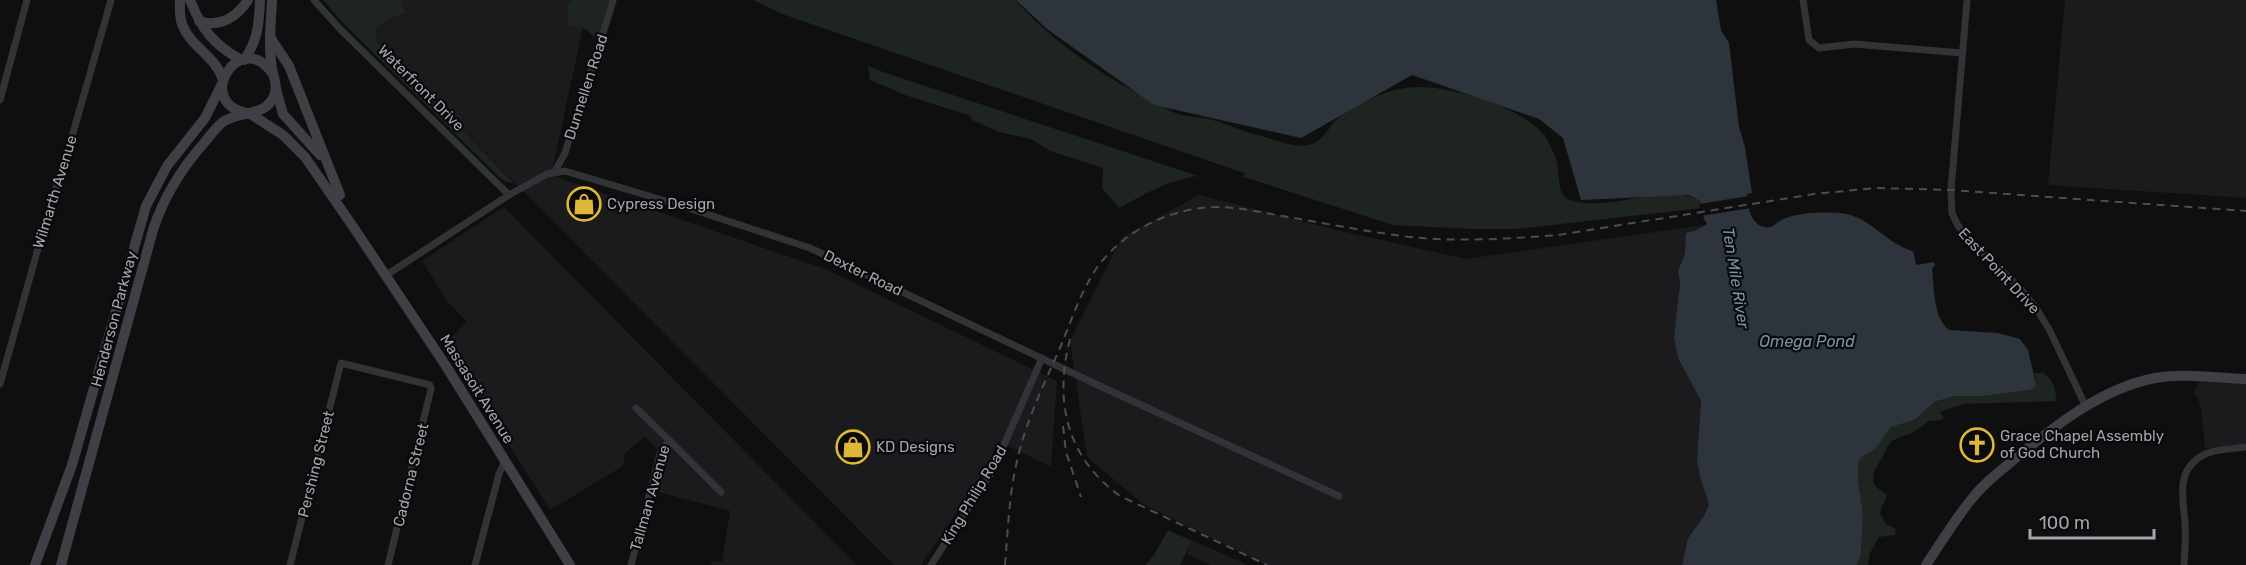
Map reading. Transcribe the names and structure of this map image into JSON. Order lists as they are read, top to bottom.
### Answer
{
  "streets": {
    "main road": ["Henderson Parkway", "Massasoit Avenue"],
    "street": [
      "Dunnellen Road",
      "Waterfront Drive",
      "Wilmarth Avenue",
      "East Point Drive",
      "Dexter Road",
      "Pershing Street",
      "Cadorna Street",
      "King Philip Road",
      "Tallman Avenue"
    ]
  },
  "crossings": [
    ["Dunnellen Road", "Dexter Road"],
    ["Dexter Road", "King Philip Road"],
    ["Henderson Parkway", "Massasoit Avenue"],
    ["Pershing Street", "Cadorna Street"]
  ],
  "water": ["Ten Mile River", "Omega Pond"],
  "places": {
    "shop": ["Cypress Design", "KD Designs"],
    "church": ["Grace Chapel Assembly of God Church"]
  },
  "scale_bar": "100 m"
}
